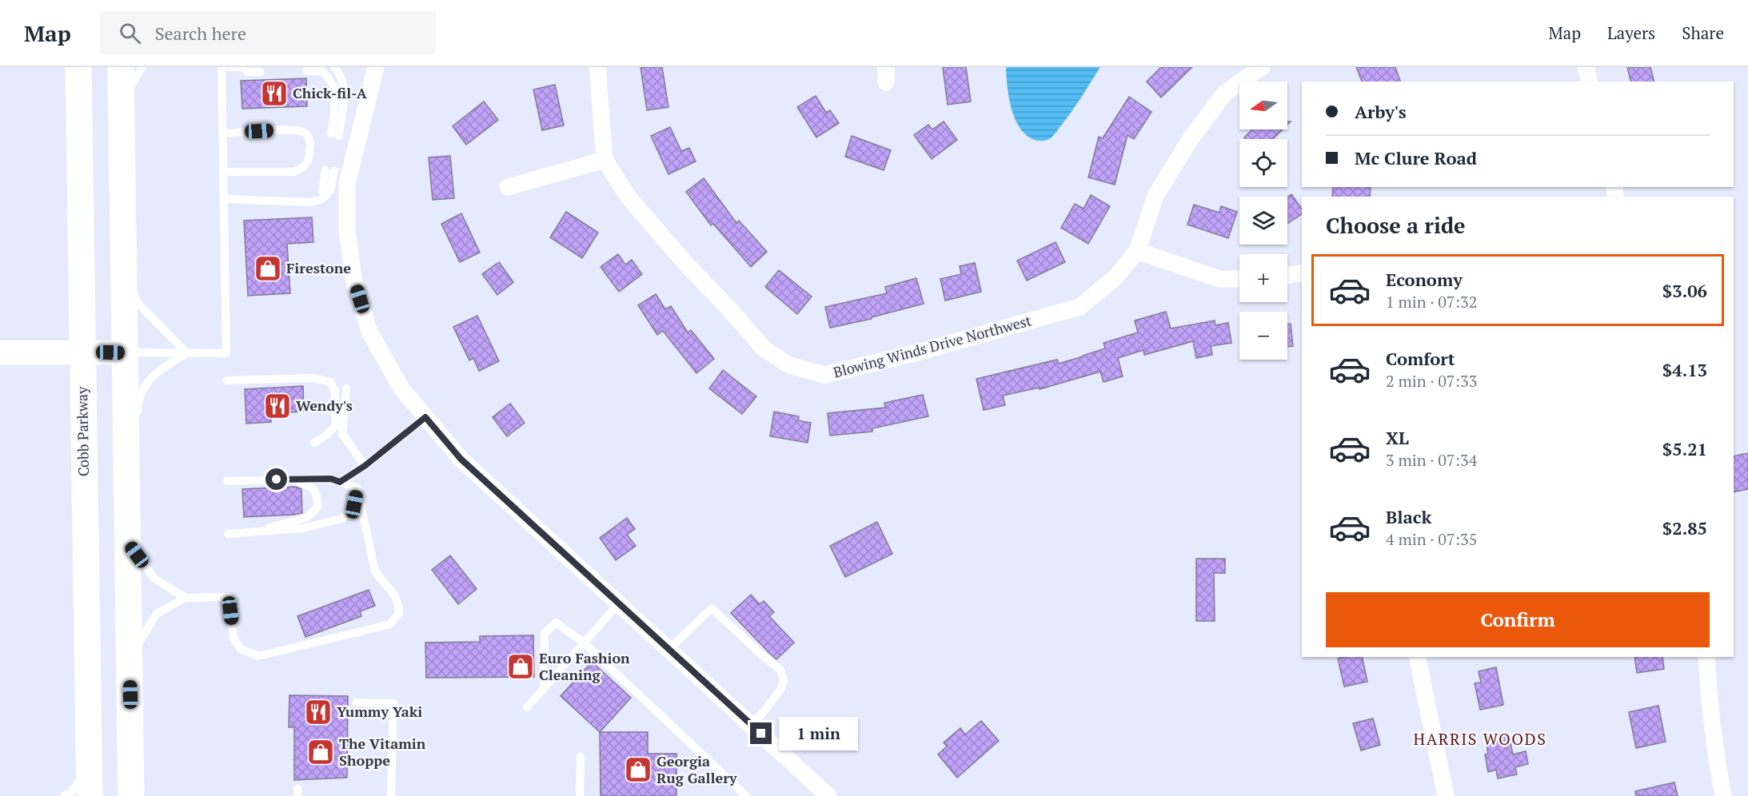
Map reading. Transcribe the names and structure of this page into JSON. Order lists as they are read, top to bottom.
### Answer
{
  "streets": {
    "main road": ["Cobb Parkway"],
    "street": ["Blowing Winds Drive Northwest"]
  },
  "districts": ["HARRIS WOODS"],
  "places": {
    "restaurant": ["Chick-fil-A", "Wendy's", "Yummy Yaki"],
    "shop": [
      "Firestone",
      "Euro Fashion Cleaning",
      "The Vitamin Shoppe",
      "Georgia Rug Gallery"
    ]
  },
  "north": "left",
  "page": {
    "header": "Map",
    "search": "Search here",
    "nav": ["Map", "Layers", "Share"],
    "map_buttons": ["+", "−"],
    "banner": ["Arby's", "Mc Clure Road"],
    "heading": "Choose a ride",
    "list": [
      {
        "name": "Economy",
        "note": "1 min · 07:32",
        "value": "$3.06"
      },
      {
        "name": "Comfort",
        "note": "2 min · 07:33",
        "value": "$4.13"
      },
      {
        "name": "XL",
        "note": "3 min · 07:34",
        "value": "$5.21"
      },
      {
        "name": "Black",
        "note": "4 min · 07:35",
        "value": "$2.85"
      }
    ],
    "buttons": "Confirm",
    "bubble": "1 min"
  }
}
